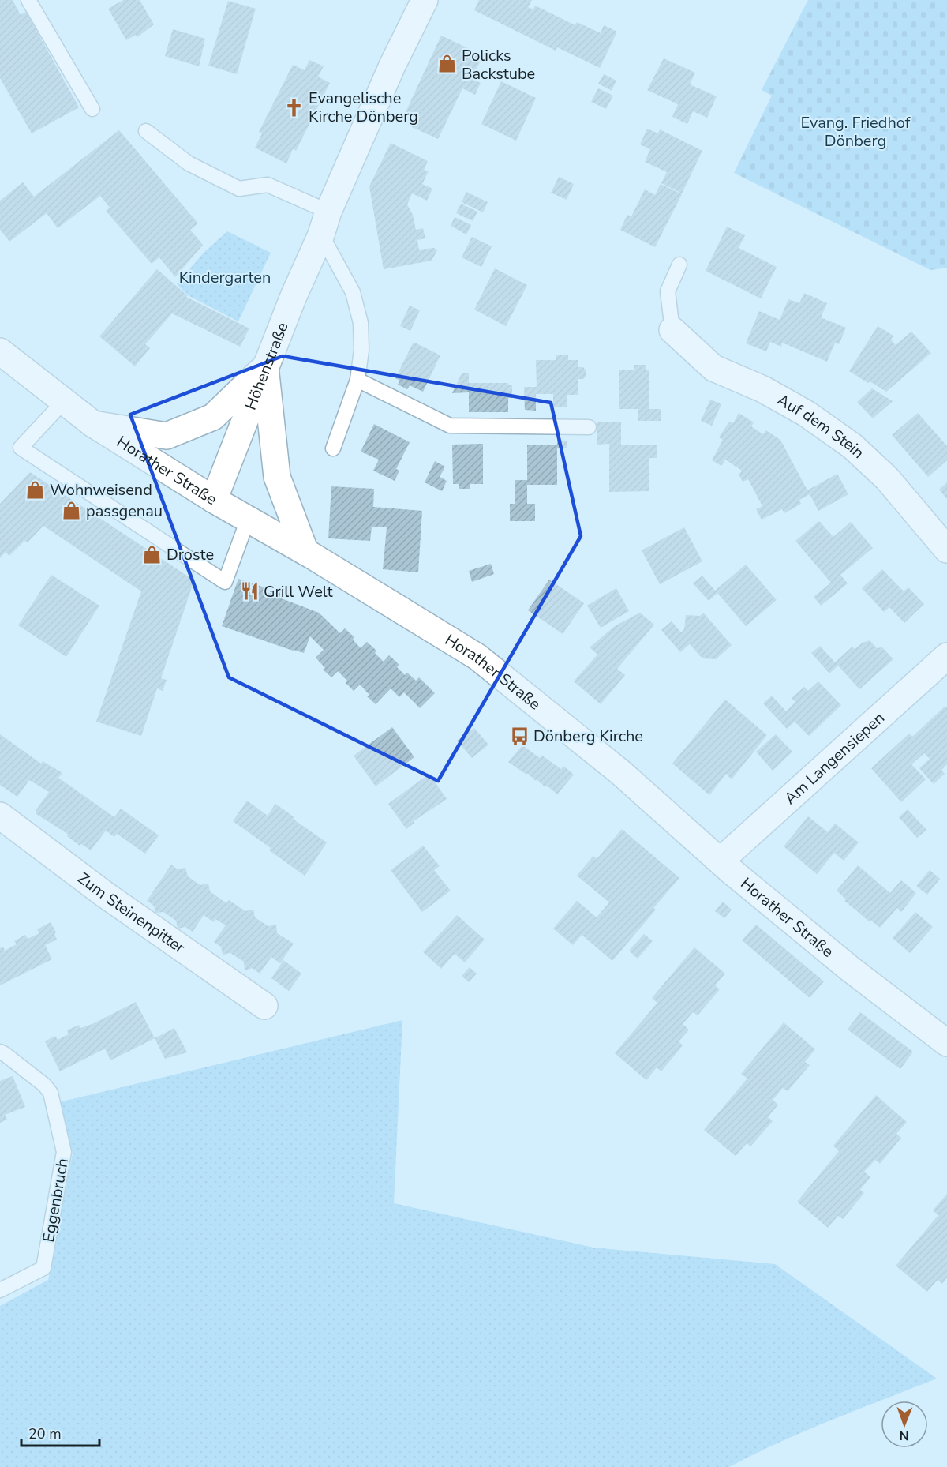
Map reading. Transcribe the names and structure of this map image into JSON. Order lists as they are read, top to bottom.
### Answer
{
  "streets": {
    "street": [
      "Höhenstraße",
      "Auf dem Stein",
      "Horather Straße",
      "Am Langensiepen",
      "Zum Steinenpitter"
    ],
    "lane": ["Eggenbruch"]
  },
  "crossings": [
    ["Höhenstraße", "Horather Straße"],
    ["Horather Straße", "Am Langensiepen"]
  ],
  "parks": ["Evang. Friedhof Dönberg", "Kindergarten"],
  "places": {
    "shop": [
      "Policks Backstube",
      "Wohnweisend",
      "passgenau",
      "Droste"
    ],
    "church": ["Evangelische Kirche Dönberg"],
    "restaurant": ["Grill Welt"],
    "bus stop": ["Dönberg Kirche"]
  },
  "scale_bar": "20 m",
  "north": "bottom"
}
